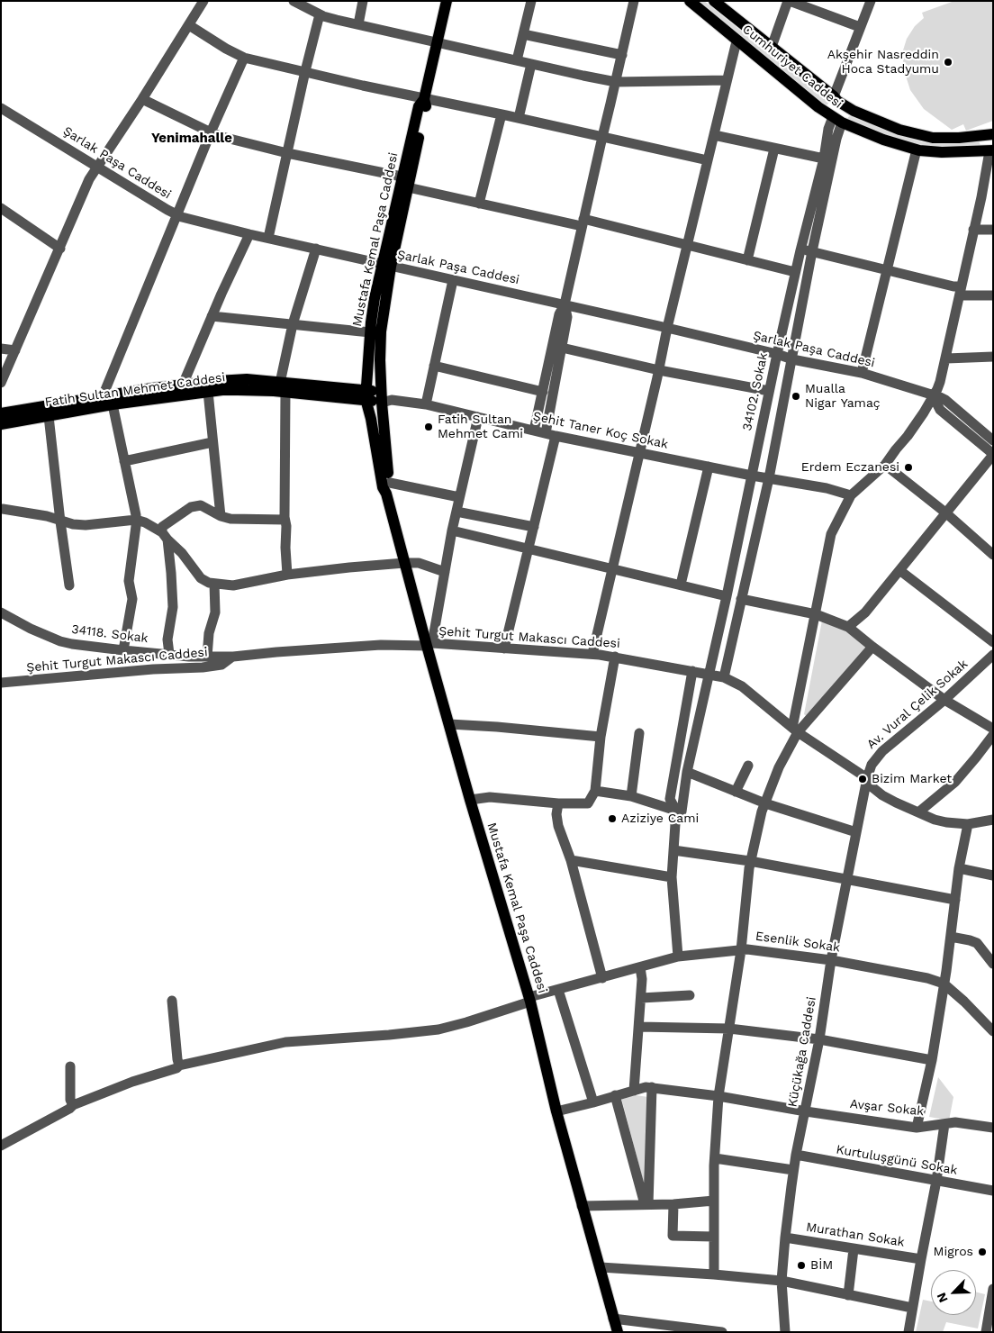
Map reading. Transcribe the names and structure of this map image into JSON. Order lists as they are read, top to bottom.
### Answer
{
  "streets": {
    "main road": ["Cumhuriyet Caddesi", "Mustafa Kemal Paşa Caddesi", "Fatih Sultan Mehmet Caddesi"],
    "street": [
      "Şarlak Paşa Caddesi",
      "34102. Sokak",
      "Şehit Taner Koç Sokak",
      "34118. Sokak",
      "Şehit Turgut Makascı Caddesi",
      "Av. Vural Çelik Sokak",
      "Esenlik Sokak",
      "Küçükağa Caddesi",
      "Avşar Sokak",
      "Kurtuluşgünü Sokak",
      "Murathan Sokak"
    ]
  },
  "crossings": [
    ["Cumhuriyet Caddesi", "34102. Sokak"],
    ["Şarlak Paşa Caddesi", "Mustafa Kemal Paşa Caddesi"],
    ["Şarlak Paşa Caddesi", "34102. Sokak"],
    ["Mustafa Kemal Paşa Caddesi", "Fatih Sultan Mehmet Caddesi"],
    ["Mustafa Kemal Paşa Caddesi", "Şehit Taner Koç Sokak"],
    ["Mustafa Kemal Paşa Caddesi", "Şehit Turgut Makascı Caddesi"],
    ["Mustafa Kemal Paşa Caddesi", "Esenlik Sokak"],
    ["Mustafa Kemal Paşa Caddesi", "Avşar Sokak"],
    ["Fatih Sultan Mehmet Caddesi", "Şehit Taner Koç Sokak"],
    ["34102. Sokak", "Şehit Taner Koç Sokak"],
    ["34102. Sokak", "Şehit Turgut Makascı Caddesi"],
    ["34118. Sokak", "Şehit Turgut Makascı Caddesi"],
    ["Şehit Turgut Makascı Caddesi", "Av. Vural Çelik Sokak"],
    ["Şehit Turgut Makascı Caddesi", "Küçükağa Caddesi"],
    ["Av. Vural Çelik Sokak", "Küçükağa Caddesi"],
    ["Esenlik Sokak", "Küçükağa Caddesi"],
    ["Küçükağa Caddesi", "Avşar Sokak"],
    ["Küçükağa Caddesi", "Kurtuluşgünü Sokak"],
    ["Küçükağa Caddesi", "Murathan Sokak"]
  ],
  "districts": ["Yenimahalle"],
  "places": [
    "Akşehir Nasreddin Hoca Stadyumu",
    "Mualla Nigar Yamaç",
    "Fatih Sultan Mehmet Cami",
    "Erdem Eczanesi",
    "Bizim Market",
    "Aziziye Cami",
    "Migros",
    "BİM"
  ],
  "north": "bottom left"
}
